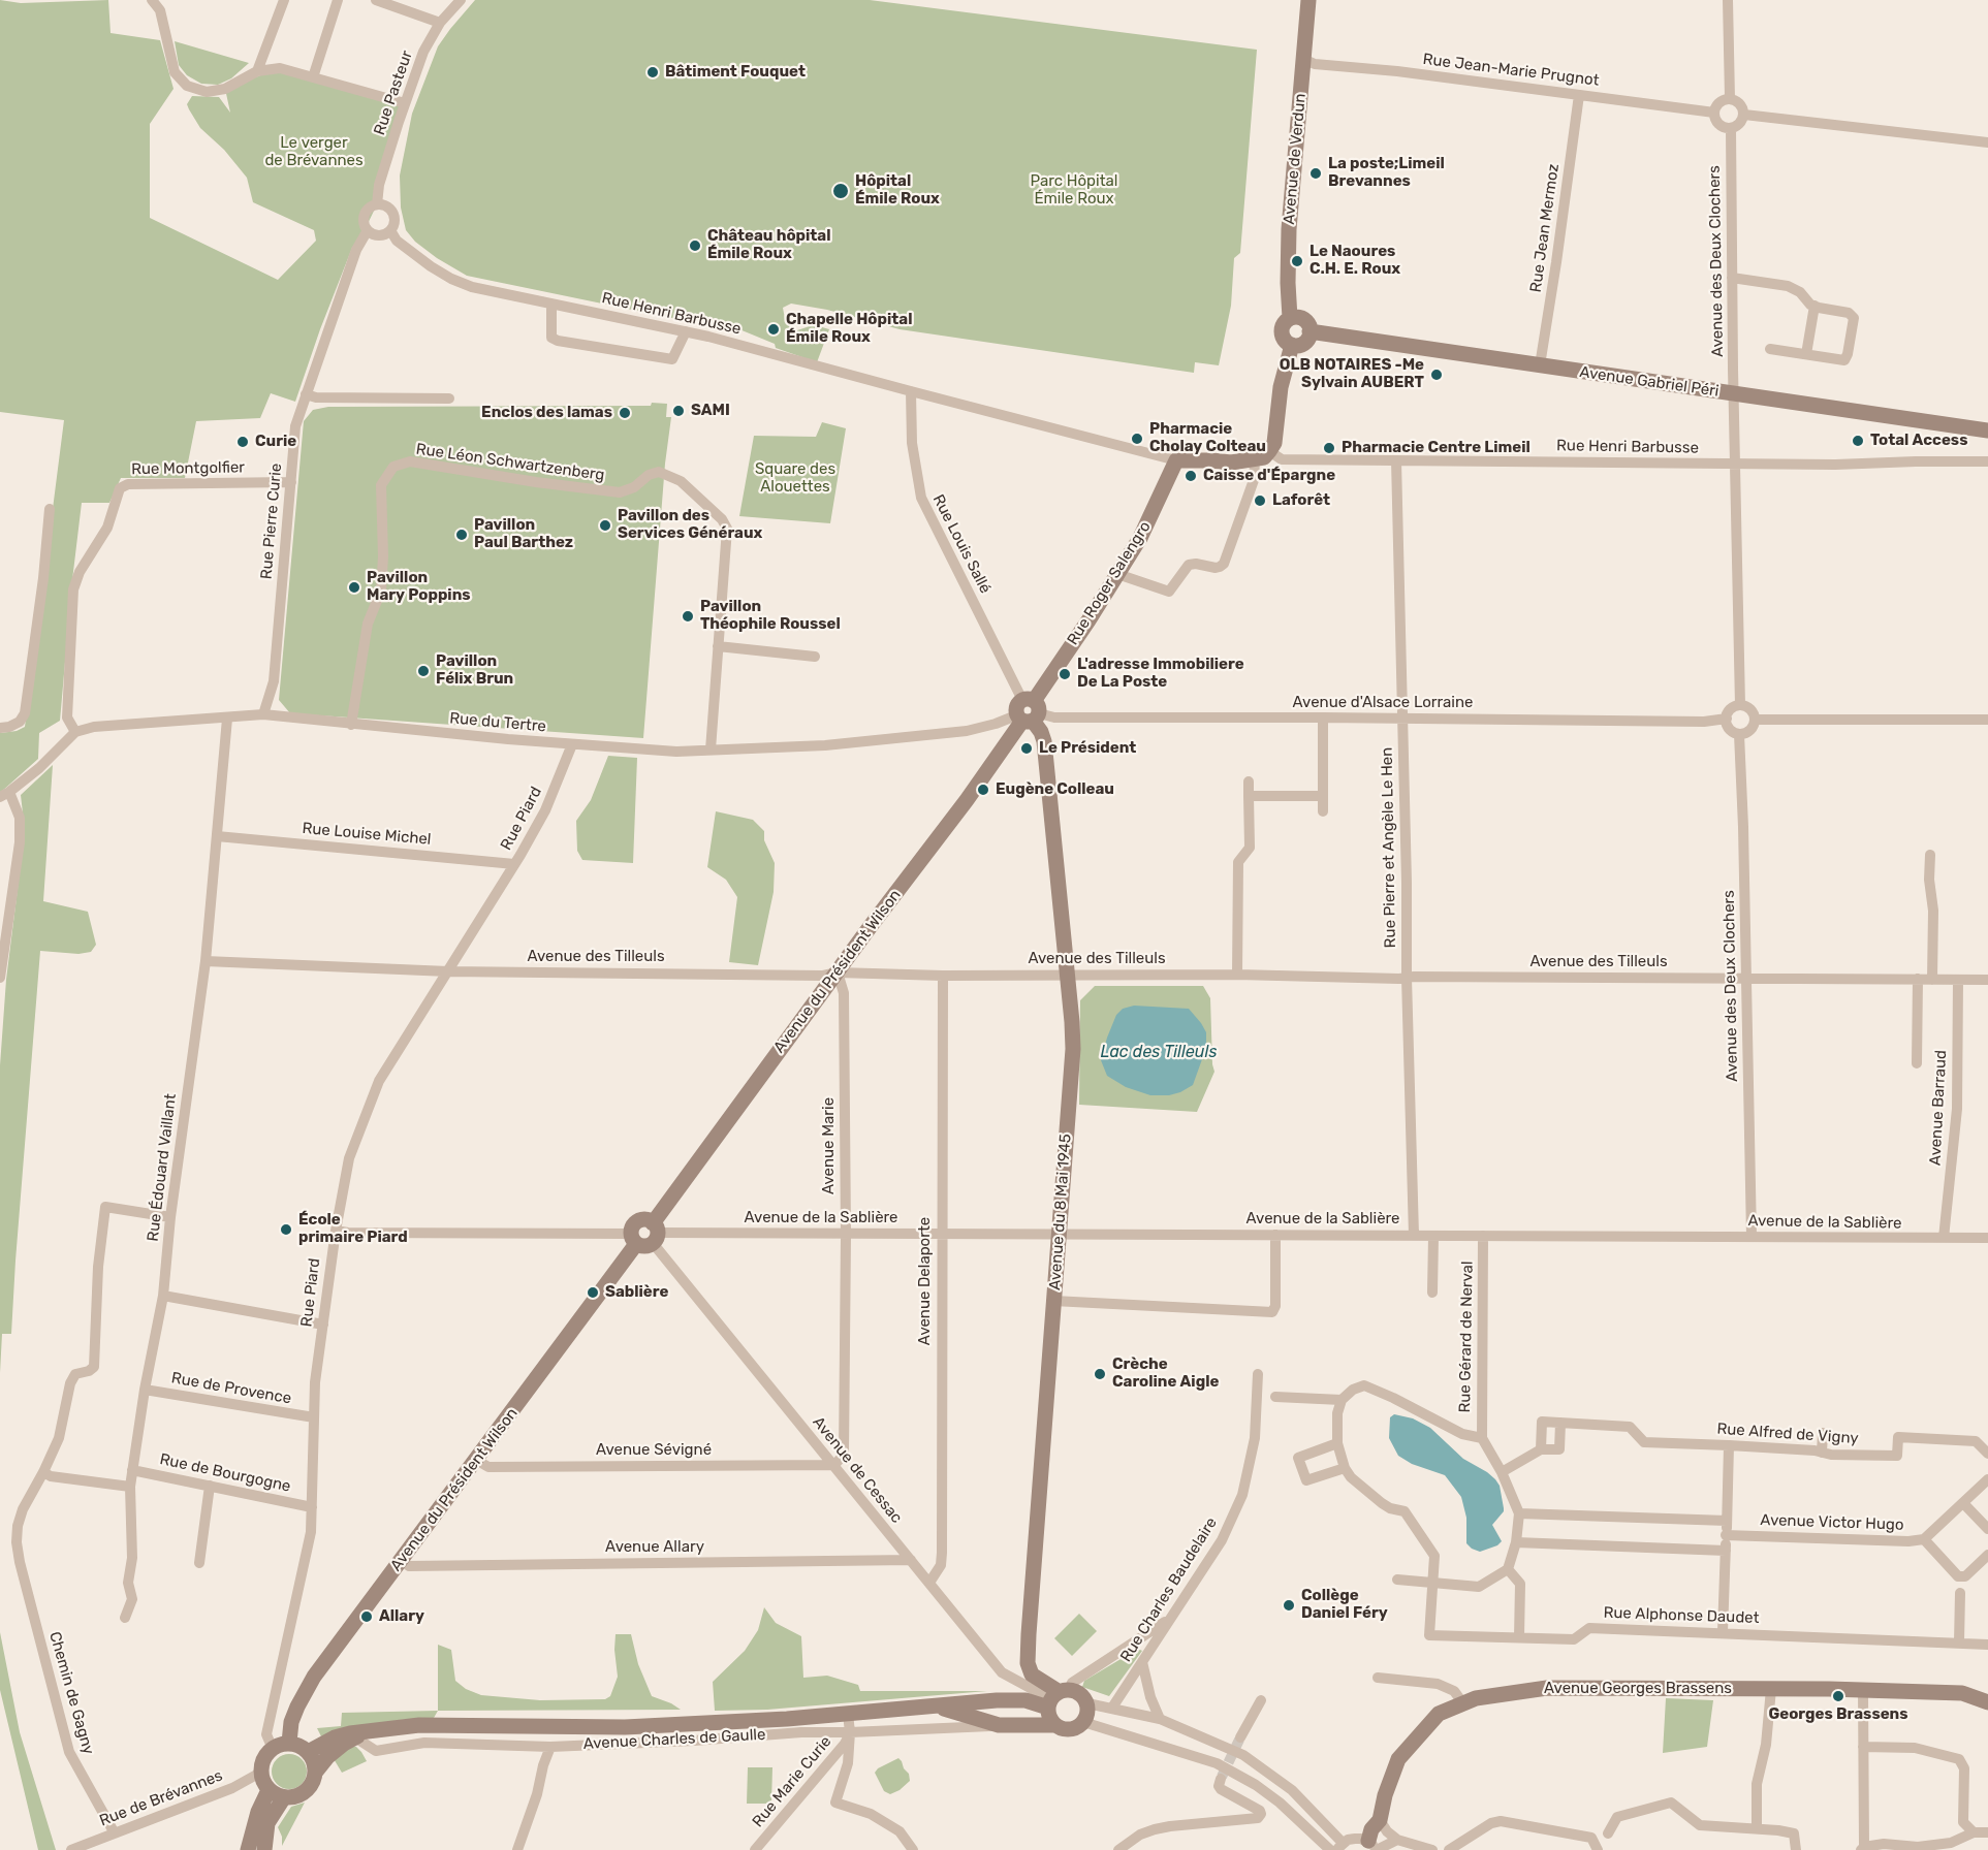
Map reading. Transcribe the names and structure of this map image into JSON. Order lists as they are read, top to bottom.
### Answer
{
  "streets": {
    "street": [
      "Rue Jean-Marie Prugnot",
      "Rue Pasteur",
      "Avenue de Verdun",
      "Rue Jean Mermoz",
      "Avenue des Deux Clochers",
      "Rue Henri Barbusse",
      "Avenue Gabriel Péri",
      "Rue Léon Schwartzenberg",
      "Rue Montgolfier",
      "Rue Pierre Curie",
      "Rue Louis Sallé",
      "Rue Roger Salengro",
      "Avenue d'Alsace Lorraine",
      "Rue du Tertre",
      "Rue Piard",
      "Rue Louise Michel",
      "Rue Pierre et Angèle Le Hen",
      "Avenue des Tilleuls",
      "Avenue du Président Wilson",
      "Avenue Barraud",
      "Avenue Marie",
      "Rue Édouard Vaillant",
      "Avenue du 8 Mai 1945",
      "Avenue de la Sablière",
      "Avenue Delaporte",
      "Rue Gérard de Nerval",
      "Rue de Provence",
      "Rue Alfred de Vigny",
      "Avenue Sévigné",
      "Avenue de Cessac",
      "Rue de Bourgogne",
      "Avenue Victor Hugo",
      "Avenue Allary",
      "Rue Charles Baudelaire",
      "Rue Alphonse Daudet",
      "Avenue Georges Brassens",
      "Chemin de Gagny",
      "Avenue Charles de Gaulle",
      "Rue Marie Curie",
      "Rue de Brévannes"
    ]
  },
  "crossings": [
    ["Rue Jean-Marie Prugnot", "Avenue de Verdun"],
    ["Rue Jean-Marie Prugnot", "Rue Jean Mermoz"],
    ["Rue Jean-Marie Prugnot", "Avenue des Deux Clochers"],
    ["Rue Pasteur", "Rue Henri Barbusse"],
    ["Rue Pasteur", "Rue Pierre Curie"],
    ["Avenue de Verdun", "Avenue Gabriel Péri"],
    ["Rue Jean Mermoz", "Avenue Gabriel Péri"],
    ["Avenue des Deux Clochers", "Rue Henri Barbusse"],
    ["Avenue des Deux Clochers", "Avenue Gabriel Péri"],
    ["Avenue des Deux Clochers", "Avenue d'Alsace Lorraine"],
    ["Avenue des Deux Clochers", "Avenue des Tilleuls"],
    ["Avenue des Deux Clochers", "Avenue de la Sablière"],
    ["Rue Henri Barbusse", "Rue Pierre Curie"],
    ["Rue Henri Barbusse", "Rue Louis Sallé"],
    ["Rue Henri Barbusse", "Rue Roger Salengro"],
    ["Rue Henri Barbusse", "Rue Pierre et Angèle Le Hen"],
    ["Rue Léon Schwartzenberg", "Rue du Tertre"],
    ["Rue Montgolfier", "Rue Pierre Curie"],
    ["Rue Montgolfier", "Rue du Tertre"],
    ["Rue Pierre Curie", "Rue du Tertre"],
    ["Rue Louis Sallé", "Rue Roger Salengro"],
    ["Rue Louis Sallé", "Avenue d'Alsace Lorraine"],
    ["Rue Louis Sallé", "Rue du Tertre"],
    ["Rue Louis Sallé", "Avenue du Président Wilson"],
    ["Rue Louis Sallé", "Avenue du 8 Mai 1945"],
    ["Rue Roger Salengro", "Avenue d'Alsace Lorraine"],
    ["Rue Roger Salengro", "Rue du Tertre"],
    ["Rue Roger Salengro", "Avenue du Président Wilson"],
    ["Rue Roger Salengro", "Avenue du 8 Mai 1945"],
    ["Avenue d'Alsace Lorraine", "Rue du Tertre"],
    ["Avenue d'Alsace Lorraine", "Rue Pierre et Angèle Le Hen"],
    ["Avenue d'Alsace Lorraine", "Avenue du Président Wilson"],
    ["Avenue d'Alsace Lorraine", "Avenue du 8 Mai 1945"],
    ["Rue du Tertre", "Rue Piard"],
    ["Rue du Tertre", "Avenue du Président Wilson"],
    ["Rue du Tertre", "Rue Édouard Vaillant"],
    ["Rue du Tertre", "Avenue du 8 Mai 1945"],
    ["Rue Piard", "Rue Louise Michel"],
    ["Rue Piard", "Avenue des Tilleuls"],
    ["Rue Piard", "Avenue du Président Wilson"],
    ["Rue Piard", "Rue de Provence"],
    ["Rue Piard", "Rue de Bourgogne"],
    ["Rue Piard", "Avenue Charles de Gaulle"],
    ["Rue Piard", "Rue de Brévannes"],
    ["Rue Louise Michel", "Rue Édouard Vaillant"],
    ["Rue Pierre et Angèle Le Hen", "Avenue des Tilleuls"],
    ["Rue Pierre et Angèle Le Hen", "Avenue de la Sablière"],
    ["Avenue des Tilleuls", "Avenue du Président Wilson"],
    ["Avenue des Tilleuls", "Avenue Barraud"],
    ["Avenue des Tilleuls", "Avenue Marie"],
    ["Avenue des Tilleuls", "Rue Édouard Vaillant"],
    ["Avenue des Tilleuls", "Avenue du 8 Mai 1945"],
    ["Avenue des Tilleuls", "Avenue Delaporte"],
    ["Avenue du Président Wilson", "Avenue Marie"],
    ["Avenue du Président Wilson", "Avenue du 8 Mai 1945"],
    ["Avenue du Président Wilson", "Avenue de la Sablière"],
    ["Avenue du Président Wilson", "Avenue Sévigné"],
    ["Avenue du Président Wilson", "Avenue de Cessac"],
    ["Avenue du Président Wilson", "Avenue Allary"],
    ["Avenue du Président Wilson", "Avenue Charles de Gaulle"],
    ["Avenue du Président Wilson", "Rue de Brévannes"],
    ["Avenue Barraud", "Avenue de la Sablière"],
    ["Avenue Marie", "Avenue de la Sablière"],
    ["Avenue Marie", "Avenue Sévigné"],
    ["Avenue Marie", "Avenue de Cessac"],
    ["Rue Édouard Vaillant", "Rue de Provence"],
    ["Rue Édouard Vaillant", "Rue de Bourgogne"],
    ["Rue Édouard Vaillant", "Chemin de Gagny"],
    ["Avenue du 8 Mai 1945", "Avenue de la Sablière"],
    ["Avenue du 8 Mai 1945", "Avenue de Cessac"],
    ["Avenue du 8 Mai 1945", "Avenue Charles de Gaulle"],
    ["Avenue de la Sablière", "Avenue Delaporte"],
    ["Avenue de la Sablière", "Rue Gérard de Nerval"],
    ["Avenue de la Sablière", "Avenue de Cessac"],
    ["Avenue Delaporte", "Avenue de Cessac"],
    ["Avenue Sévigné", "Avenue de Cessac"],
    ["Avenue de Cessac", "Avenue Allary"],
    ["Avenue de Cessac", "Avenue Charles de Gaulle"],
    ["Chemin de Gagny", "Rue de Brévannes"],
    ["Avenue Charles de Gaulle", "Rue Marie Curie"],
    ["Avenue Charles de Gaulle", "Rue de Brévannes"]
  ],
  "water": ["Lac des Tilleuls"],
  "parks": ["Le verger de Brévannes", "Parc Hôpital Émile Roux", "Square des Alouettes"],
  "places": [
    "Bâtiment Fouquet",
    "La poste;Limeil Brevannes",
    "Hôpital Émile Roux",
    "Château hôpital Émile Roux",
    "Le Naoures C.H. E. Roux",
    "Chapelle Hôpital Émile Roux",
    "OLB NOTAIRES -Me Sylvain AUBERT",
    "SAMI",
    "Enclos des lamas",
    "Pharmacie Cholay Colteau",
    "Total Access",
    "Curie",
    "Pharmacie Centre Limeil",
    "Caisse d'Épargne",
    "Laforêt",
    "Pavillon des Services Généraux",
    "Pavillon Paul Barthez",
    "Pavillon Mary Poppins",
    "Pavillon Théophile Roussel",
    "Pavillon Félix Brun",
    "L'adresse Immobiliere De La Poste",
    "Le Président",
    "Eugène Colleau",
    "École primaire Piard",
    "Sablière",
    "Crèche Caroline Aigle",
    "Collège Daniel Féry",
    "Allary",
    "Georges Brassens"
  ]
}
